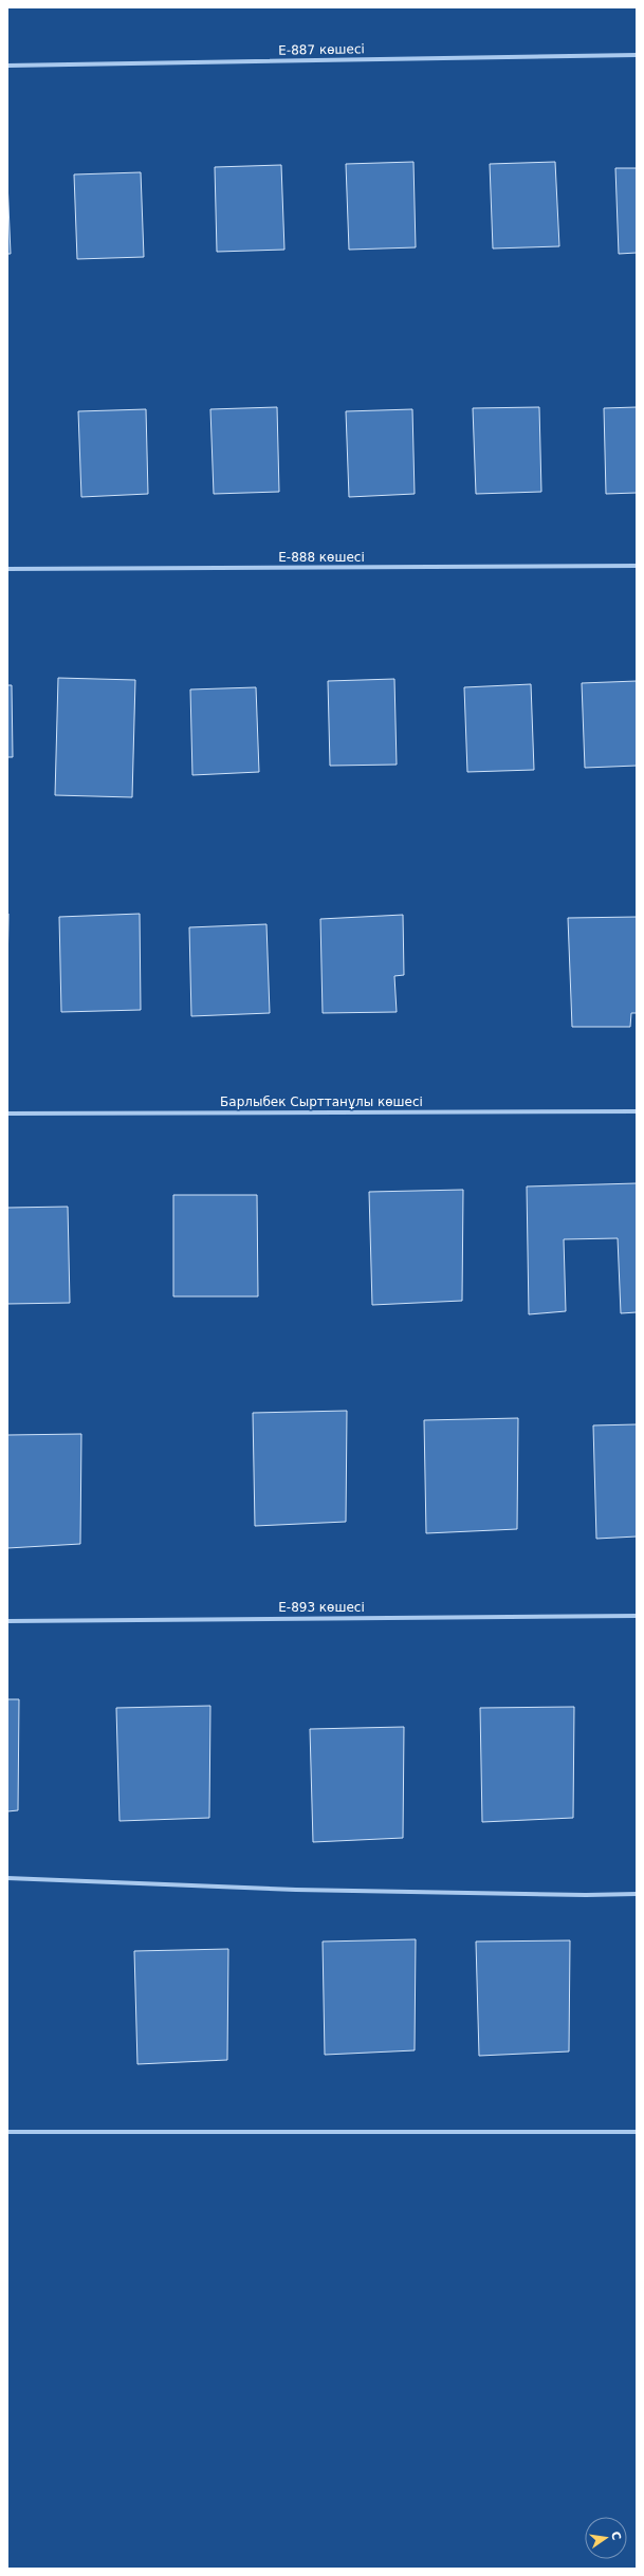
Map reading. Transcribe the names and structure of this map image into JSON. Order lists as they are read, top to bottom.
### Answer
{
  "streets": {
    "street": [
      "Е-887 көшесі",
      "Е-888 көшесі",
      "Барлыбек Сырттанұлы көшесі",
      "Е-893 көшесі"
    ]
  },
  "north": "right"
}
